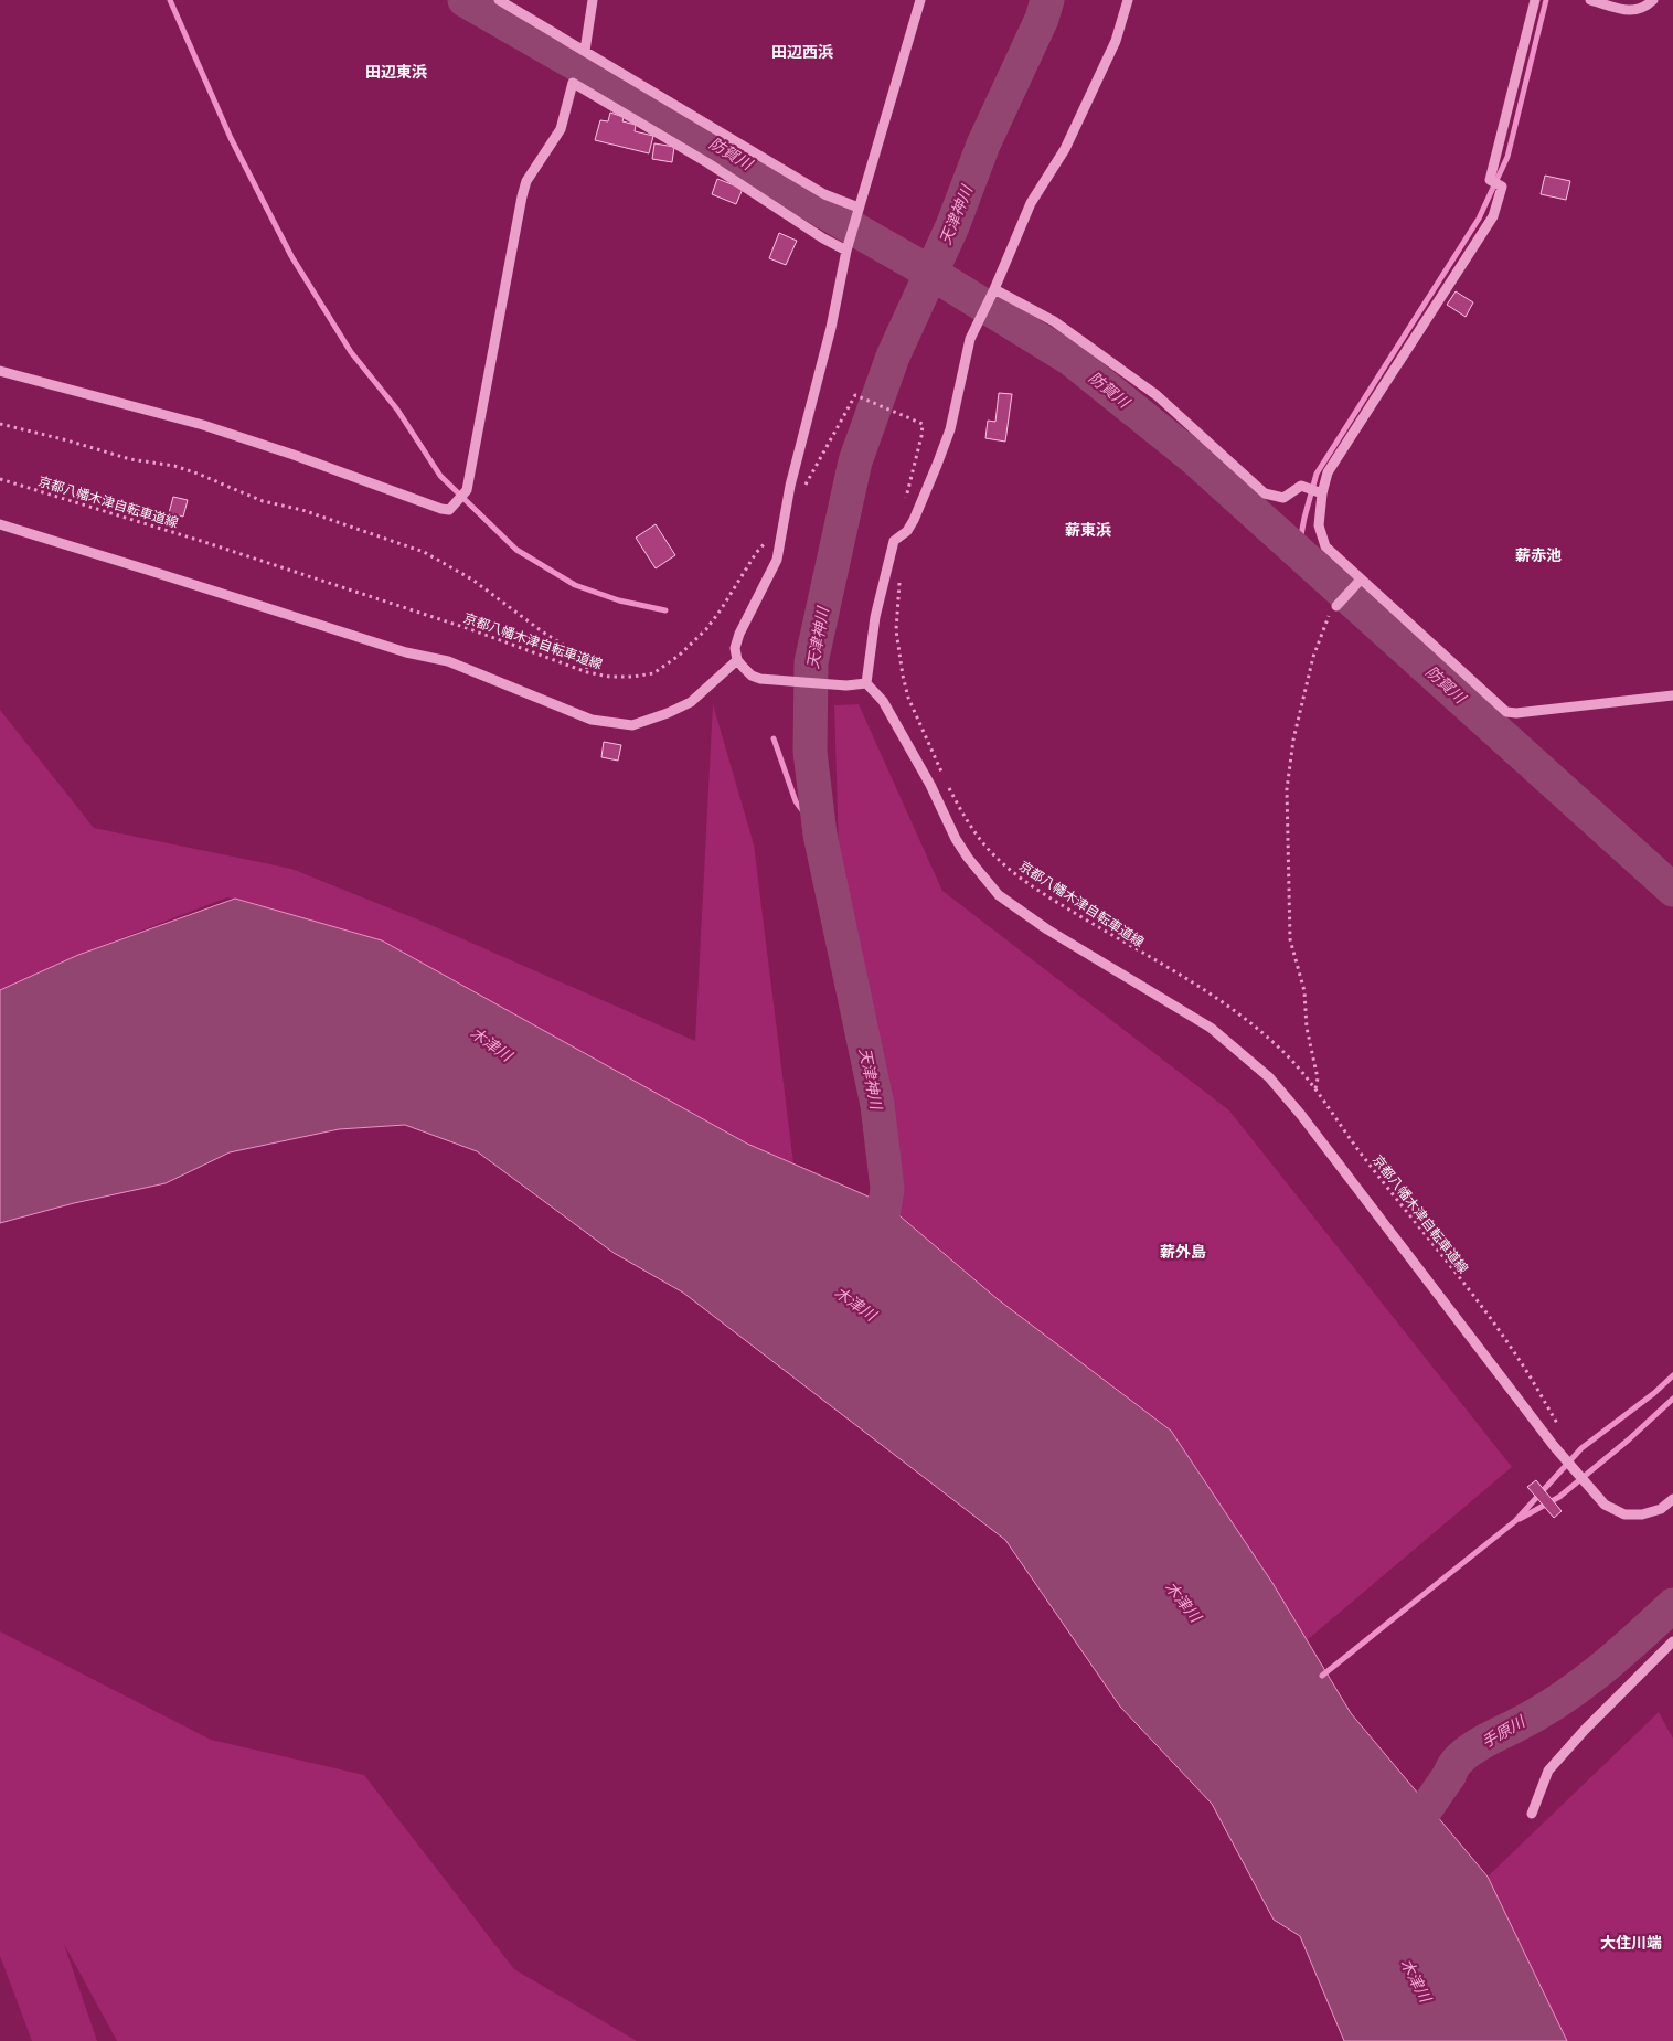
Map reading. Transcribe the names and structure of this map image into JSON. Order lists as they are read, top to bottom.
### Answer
{
  "streets": {
    "path": ["京都八幡木津自転車道線"]
  },
  "districts": [
    "田辺西浜",
    "田辺東浜",
    "薪東浜",
    "薪赤池",
    "薪外島",
    "大住川端"
  ],
  "water": [
    "防賀川",
    "天津神川",
    "木津川",
    "手原川"
  ]
}
